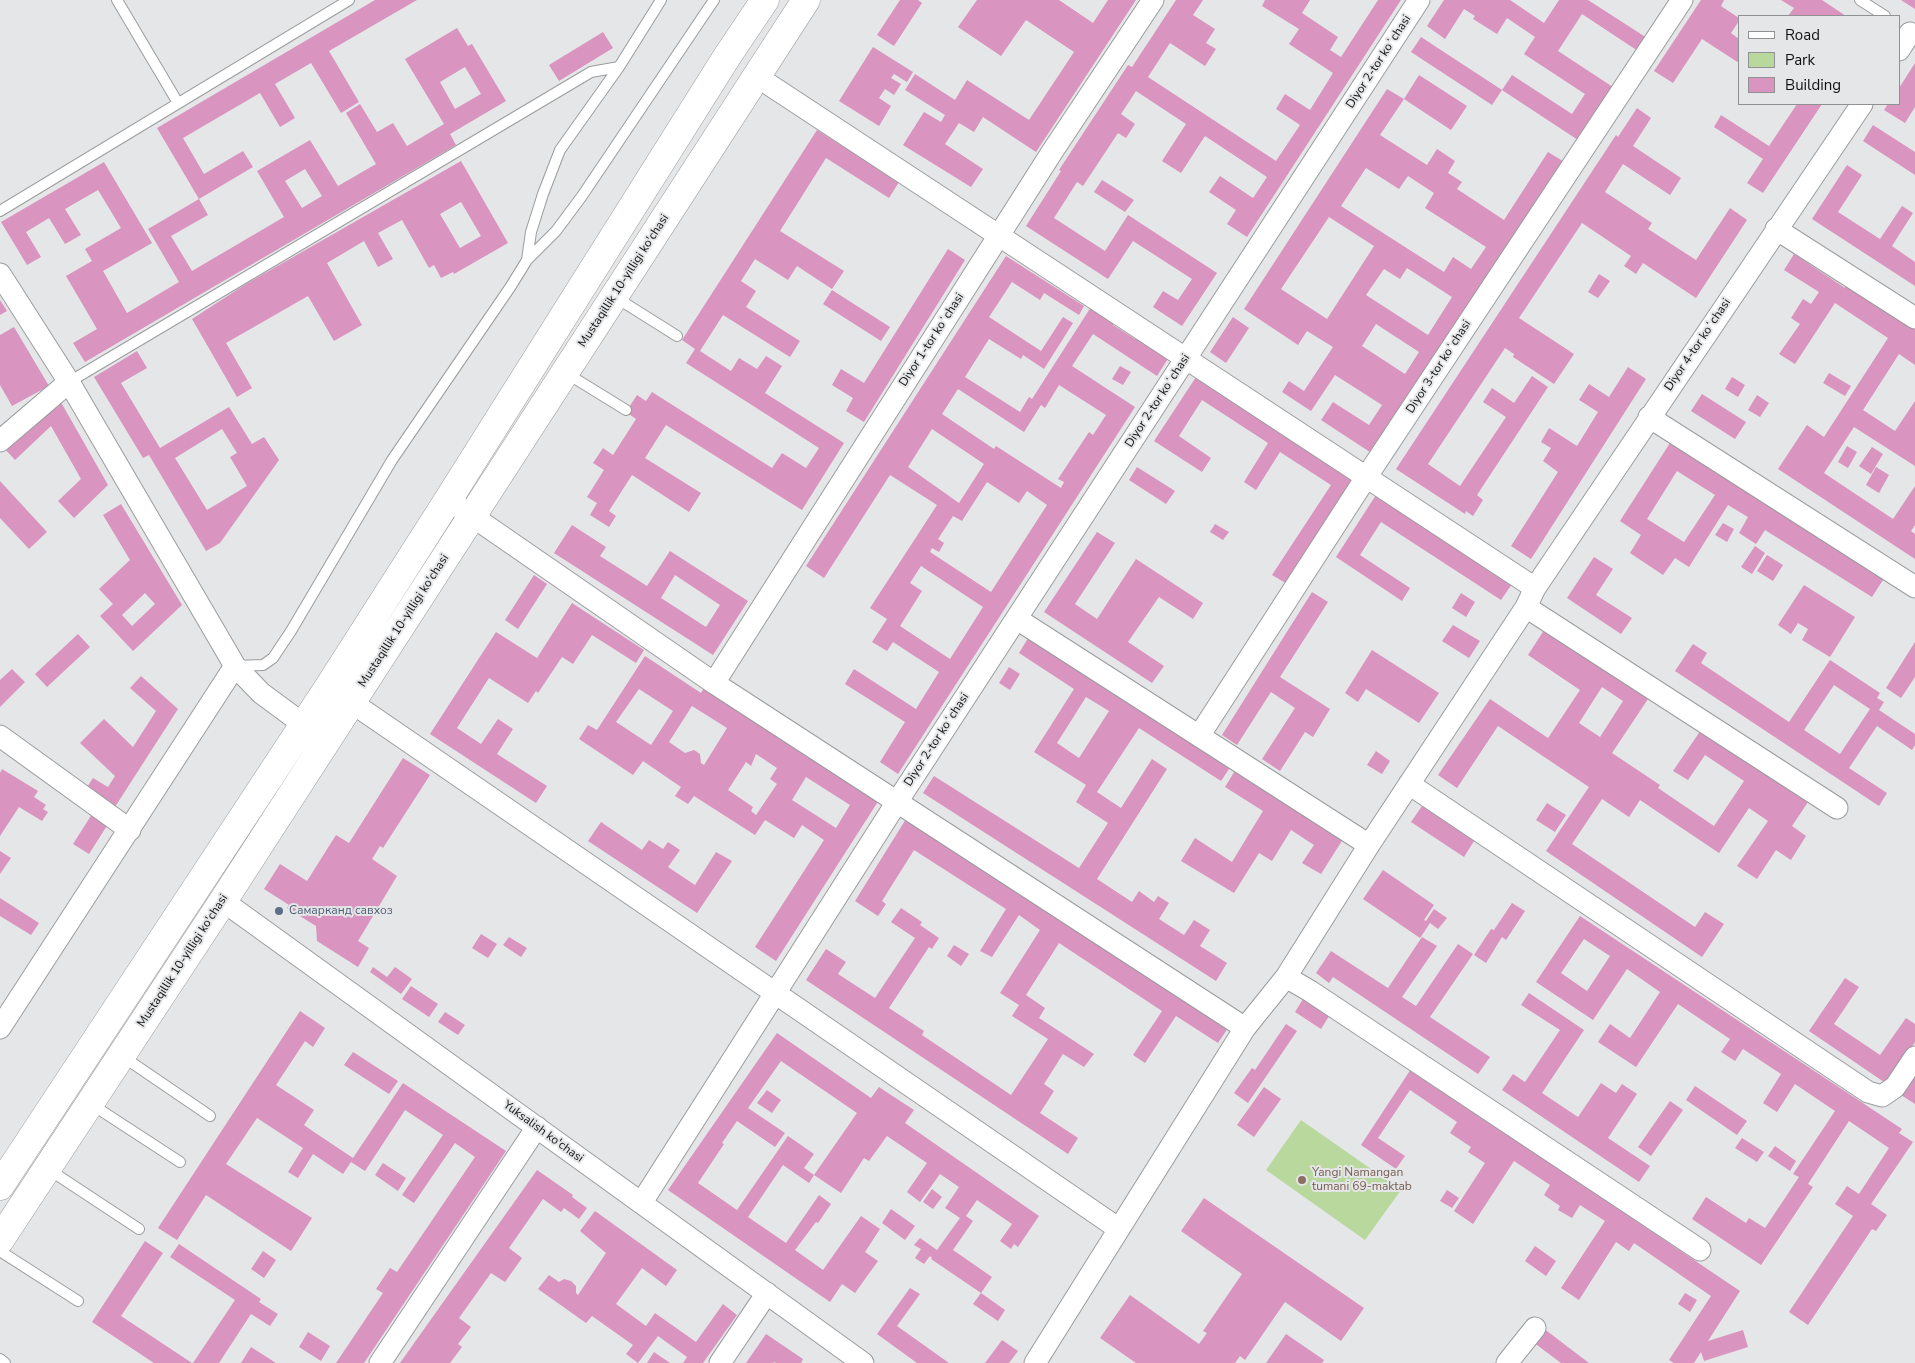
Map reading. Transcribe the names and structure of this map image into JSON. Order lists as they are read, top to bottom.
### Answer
{
  "streets": {
    "main road": ["Mustaqillik 10-yilligi ko'chasi"],
    "street": [
      "Diyor 2-tor koʻchasi",
      "Diyor 1-tor koʻchasi",
      "Diyor 4-tor koʻchasi",
      "Diyor 3-tor koʻchasi",
      "Yuksalish ko'chasi"
    ]
  },
  "crossings": [
    ["Diyor 2-tor koʻchasi", "Yuksalish ko'chasi"],
    ["Mustaqillik 10-yilligi ko'chasi", "Yuksalish ko'chasi"]
  ],
  "places": ["Самарканд савхоз", "Yangi Namangan tumani 69-maktab"],
  "legend": ["Road", "Park", "Building"]
}
